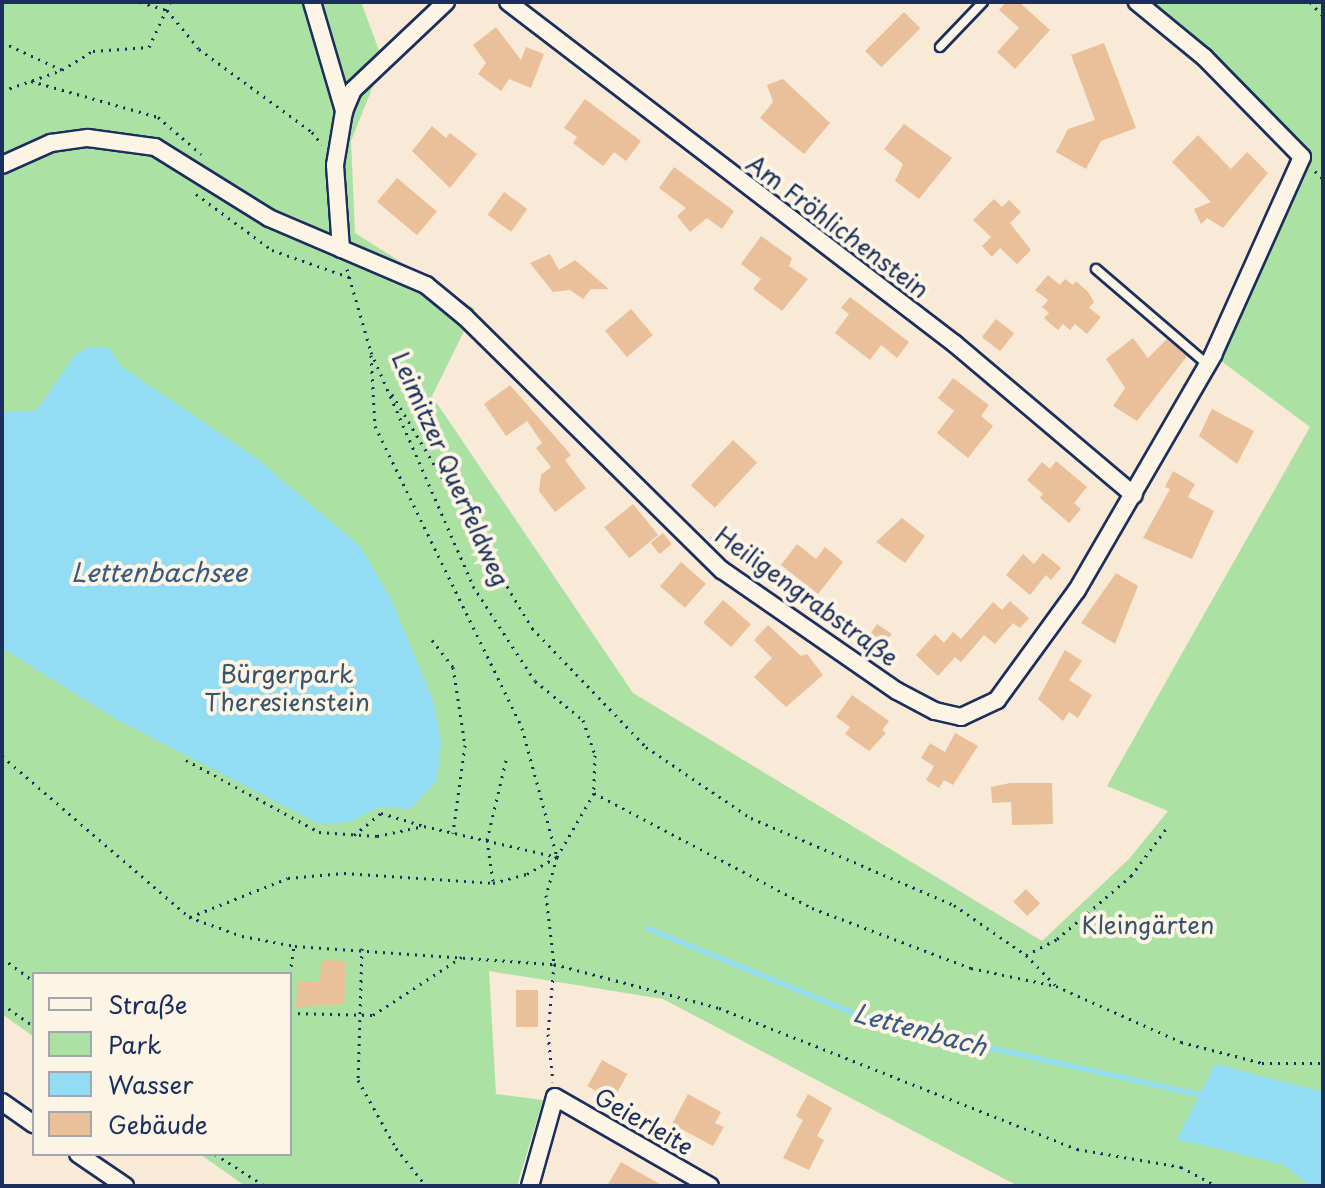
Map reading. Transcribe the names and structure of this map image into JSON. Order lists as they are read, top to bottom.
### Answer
{
  "streets": {
    "street": ["Am Fröhlichenstein", "Heiligengrabstraße", "Geierleite"],
    "path": ["Leimitzer Querfeldweg"]
  },
  "crossings": [
    ["Am Fröhlichenstein", "Heiligengrabstraße"],
    ["Leimitzer Querfeldweg", "Heiligengrabstraße"],
    ["Leimitzer Querfeldweg", "Geierleite"]
  ],
  "water": ["Lettenbachsee", "Lettenbach"],
  "parks": ["Bürgerpark Theresienstein", "Kleingärten"],
  "legend": [
    "Straße",
    "Park",
    "Wasser",
    "Gebäude"
  ]
}
